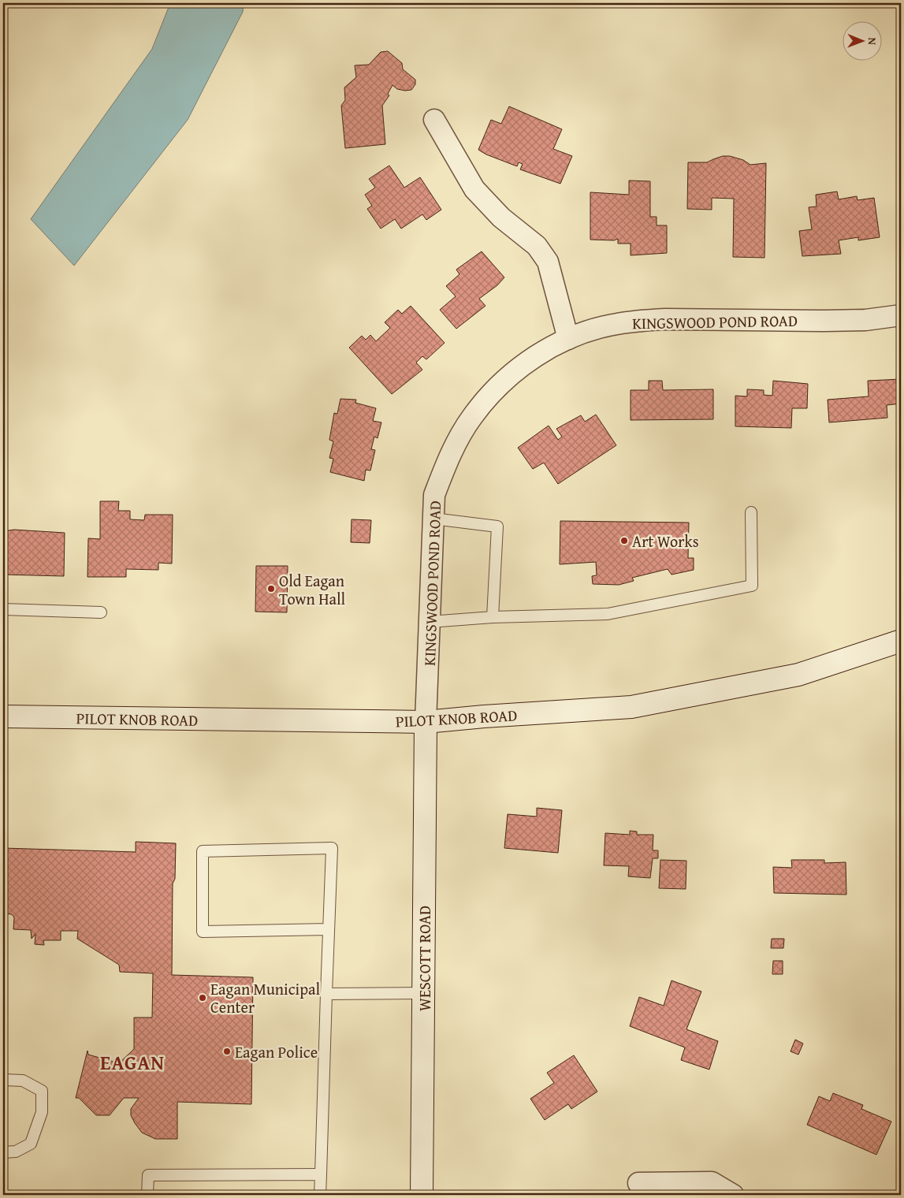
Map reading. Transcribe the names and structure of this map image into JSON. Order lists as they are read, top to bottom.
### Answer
{
  "streets": {
    "main road": ["PILOT KNOB ROAD", "WESCOTT ROAD"],
    "street": ["KINGSWOOD POND ROAD"]
  },
  "crossings": [
    ["KINGSWOOD POND ROAD", "PILOT KNOB ROAD"],
    ["KINGSWOOD POND ROAD", "WESCOTT ROAD"],
    ["PILOT KNOB ROAD", "WESCOTT ROAD"]
  ],
  "districts": ["EAGAN"],
  "places": [
    "Art Works",
    "Old Eagan Town Hall",
    "Eagan Municipal Center",
    "Eagan Police"
  ],
  "north": "right"
}
